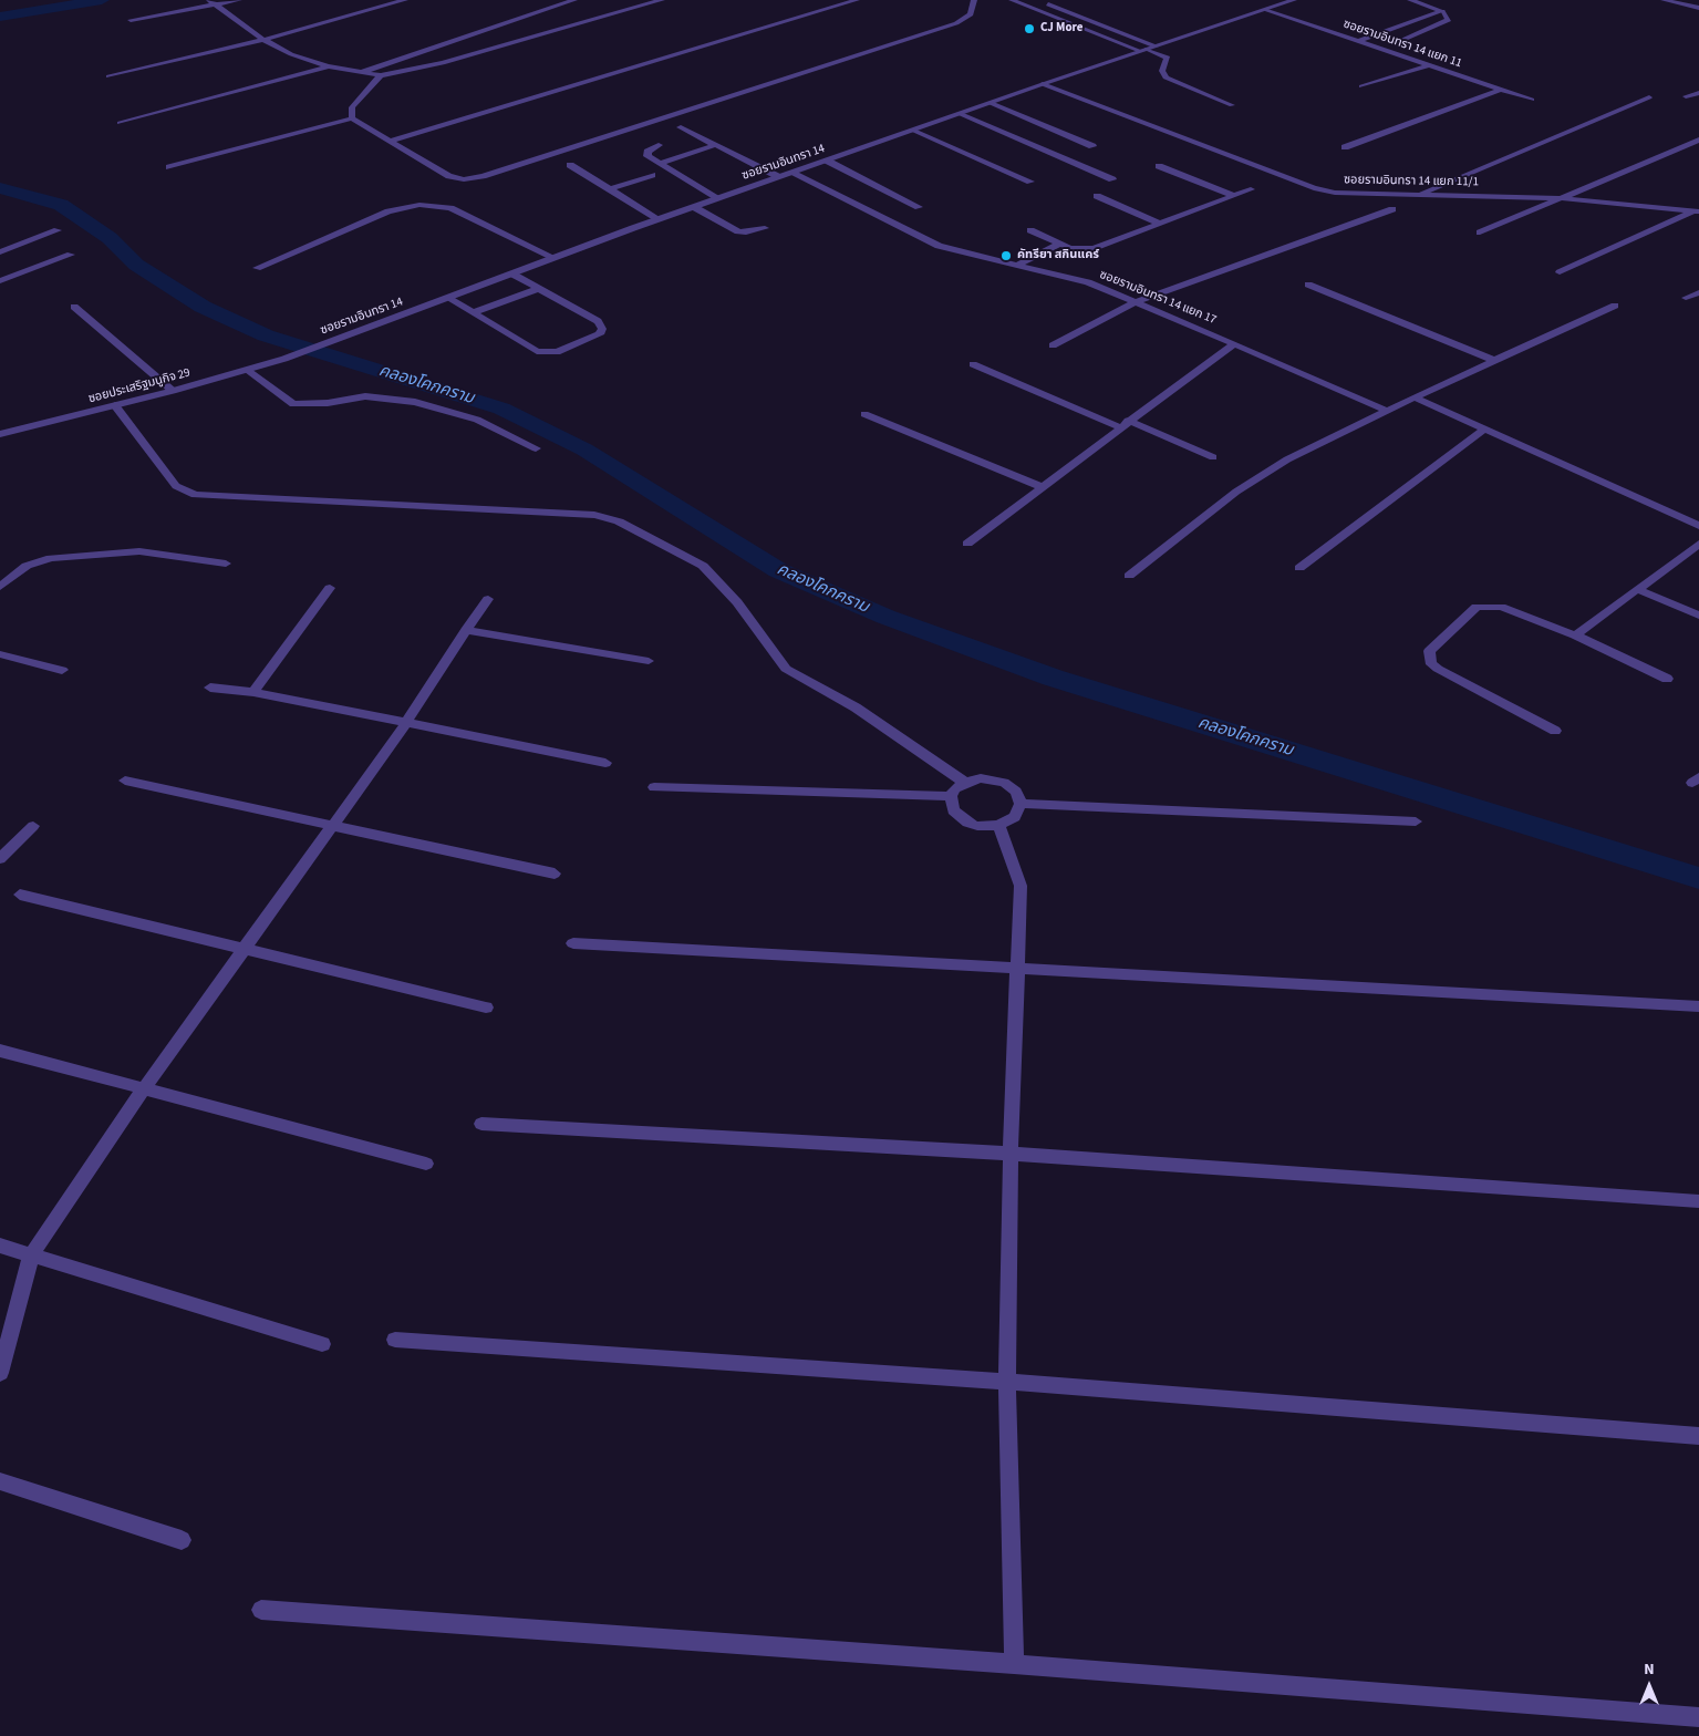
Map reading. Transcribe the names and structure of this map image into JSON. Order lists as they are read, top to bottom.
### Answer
{
  "streets": {
    "street": [
      "ซอยรามอินทรา 14 แยก 11",
      "ซอยรามอินทรา 14",
      "ซอยรามอินทรา 14 แยก 11/1",
      "ซอยรามอินทรา 14 แยก 17",
      "ซอยประเสริฐมนูกิจ 29"
    ]
  },
  "crossings": [
    ["ซอยรามอินทรา 14 แยก 11", "ซอยรามอินทรา 14"],
    ["ซอยรามอินทรา 14", "ซอยรามอินทรา 14 แยก 11/1"],
    ["ซอยรามอินทรา 14", "ซอยรามอินทรา 14 แยก 17"],
    ["ซอยรามอินทรา 14", "ซอยประเสริฐมนูกิจ 29"]
  ],
  "water": ["คลองโคกคราม"],
  "places": ["CJ More", "คัทรียา สกินแคร์"],
  "north": "top"
}
